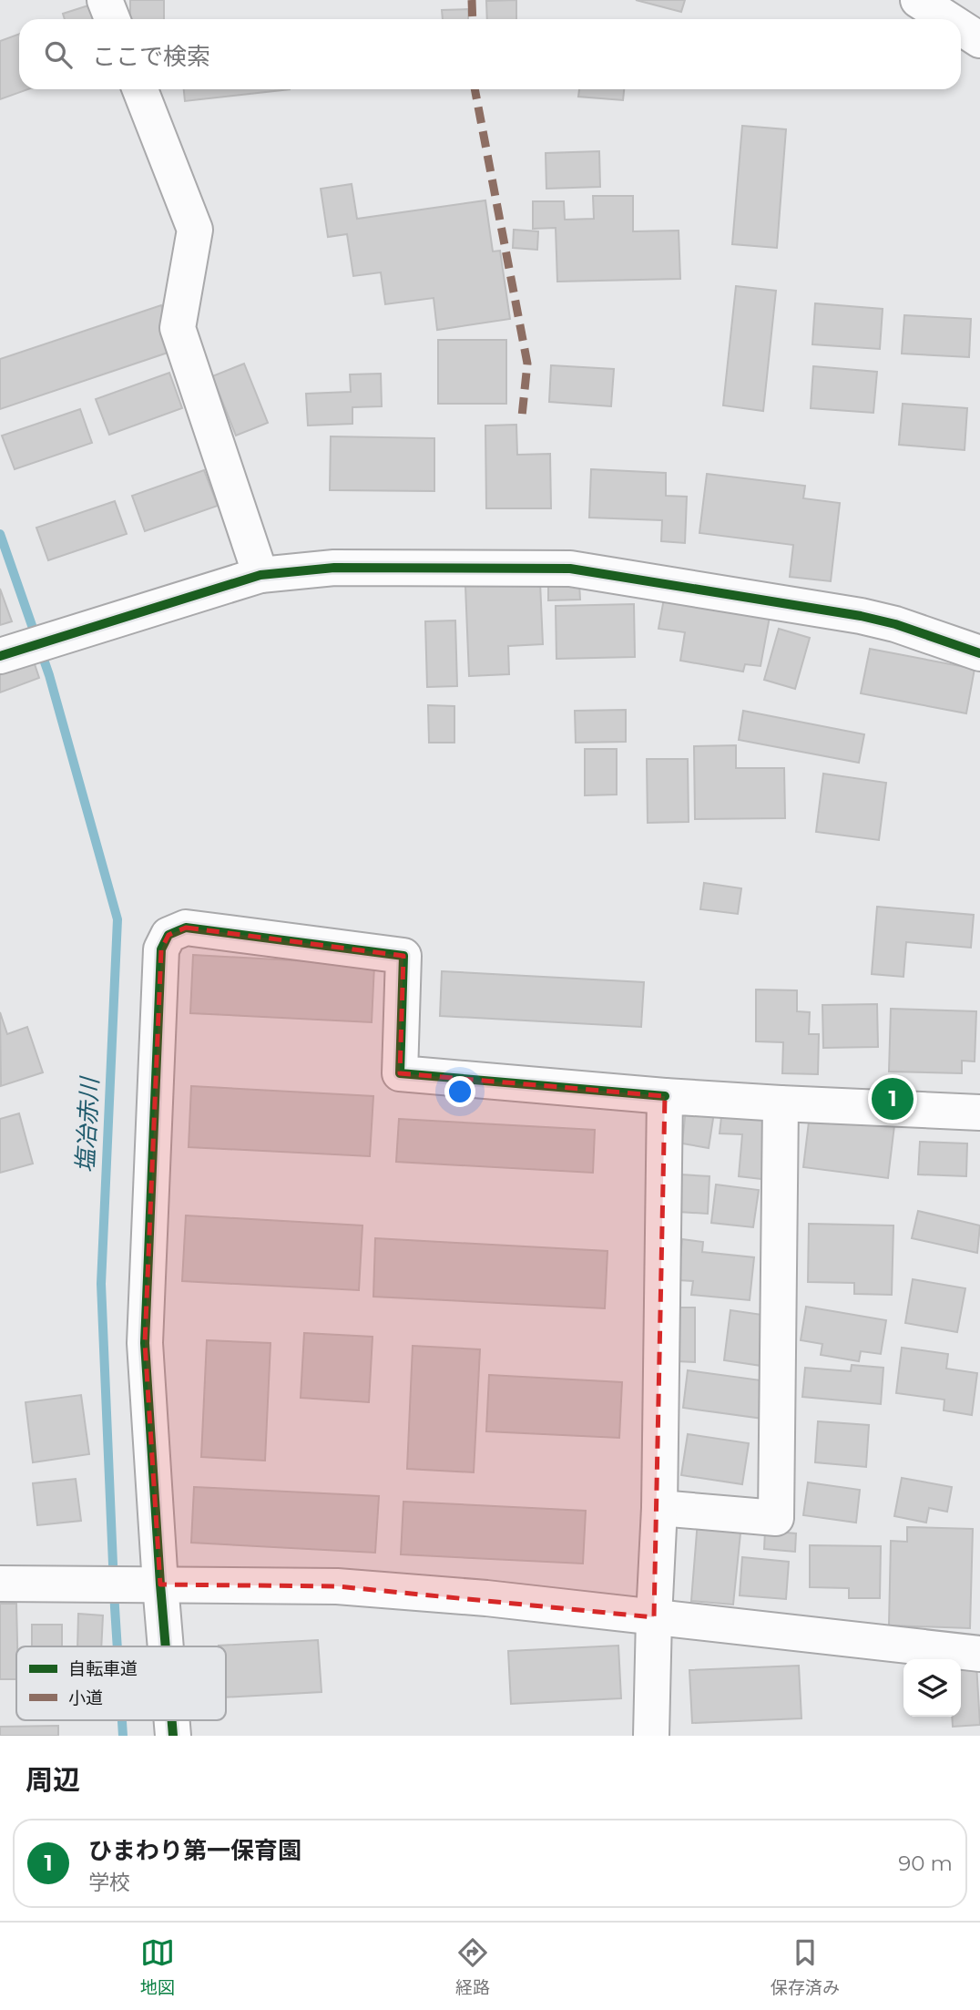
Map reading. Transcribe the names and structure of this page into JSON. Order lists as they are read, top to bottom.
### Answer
{
  "water": ["塩冶赤川"],
  "legend": ["自転車道", "小道"],
  "page": {
    "search": "ここで検索",
    "pins": "1",
    "heading": "周辺",
    "list": [
      {
        "mark": "1",
        "name": "ひまわり第一保育園",
        "note": "学校",
        "value": "90 m"
      }
    ],
    "nav": ["地図", "経路", "保存済み"]
  }
}
